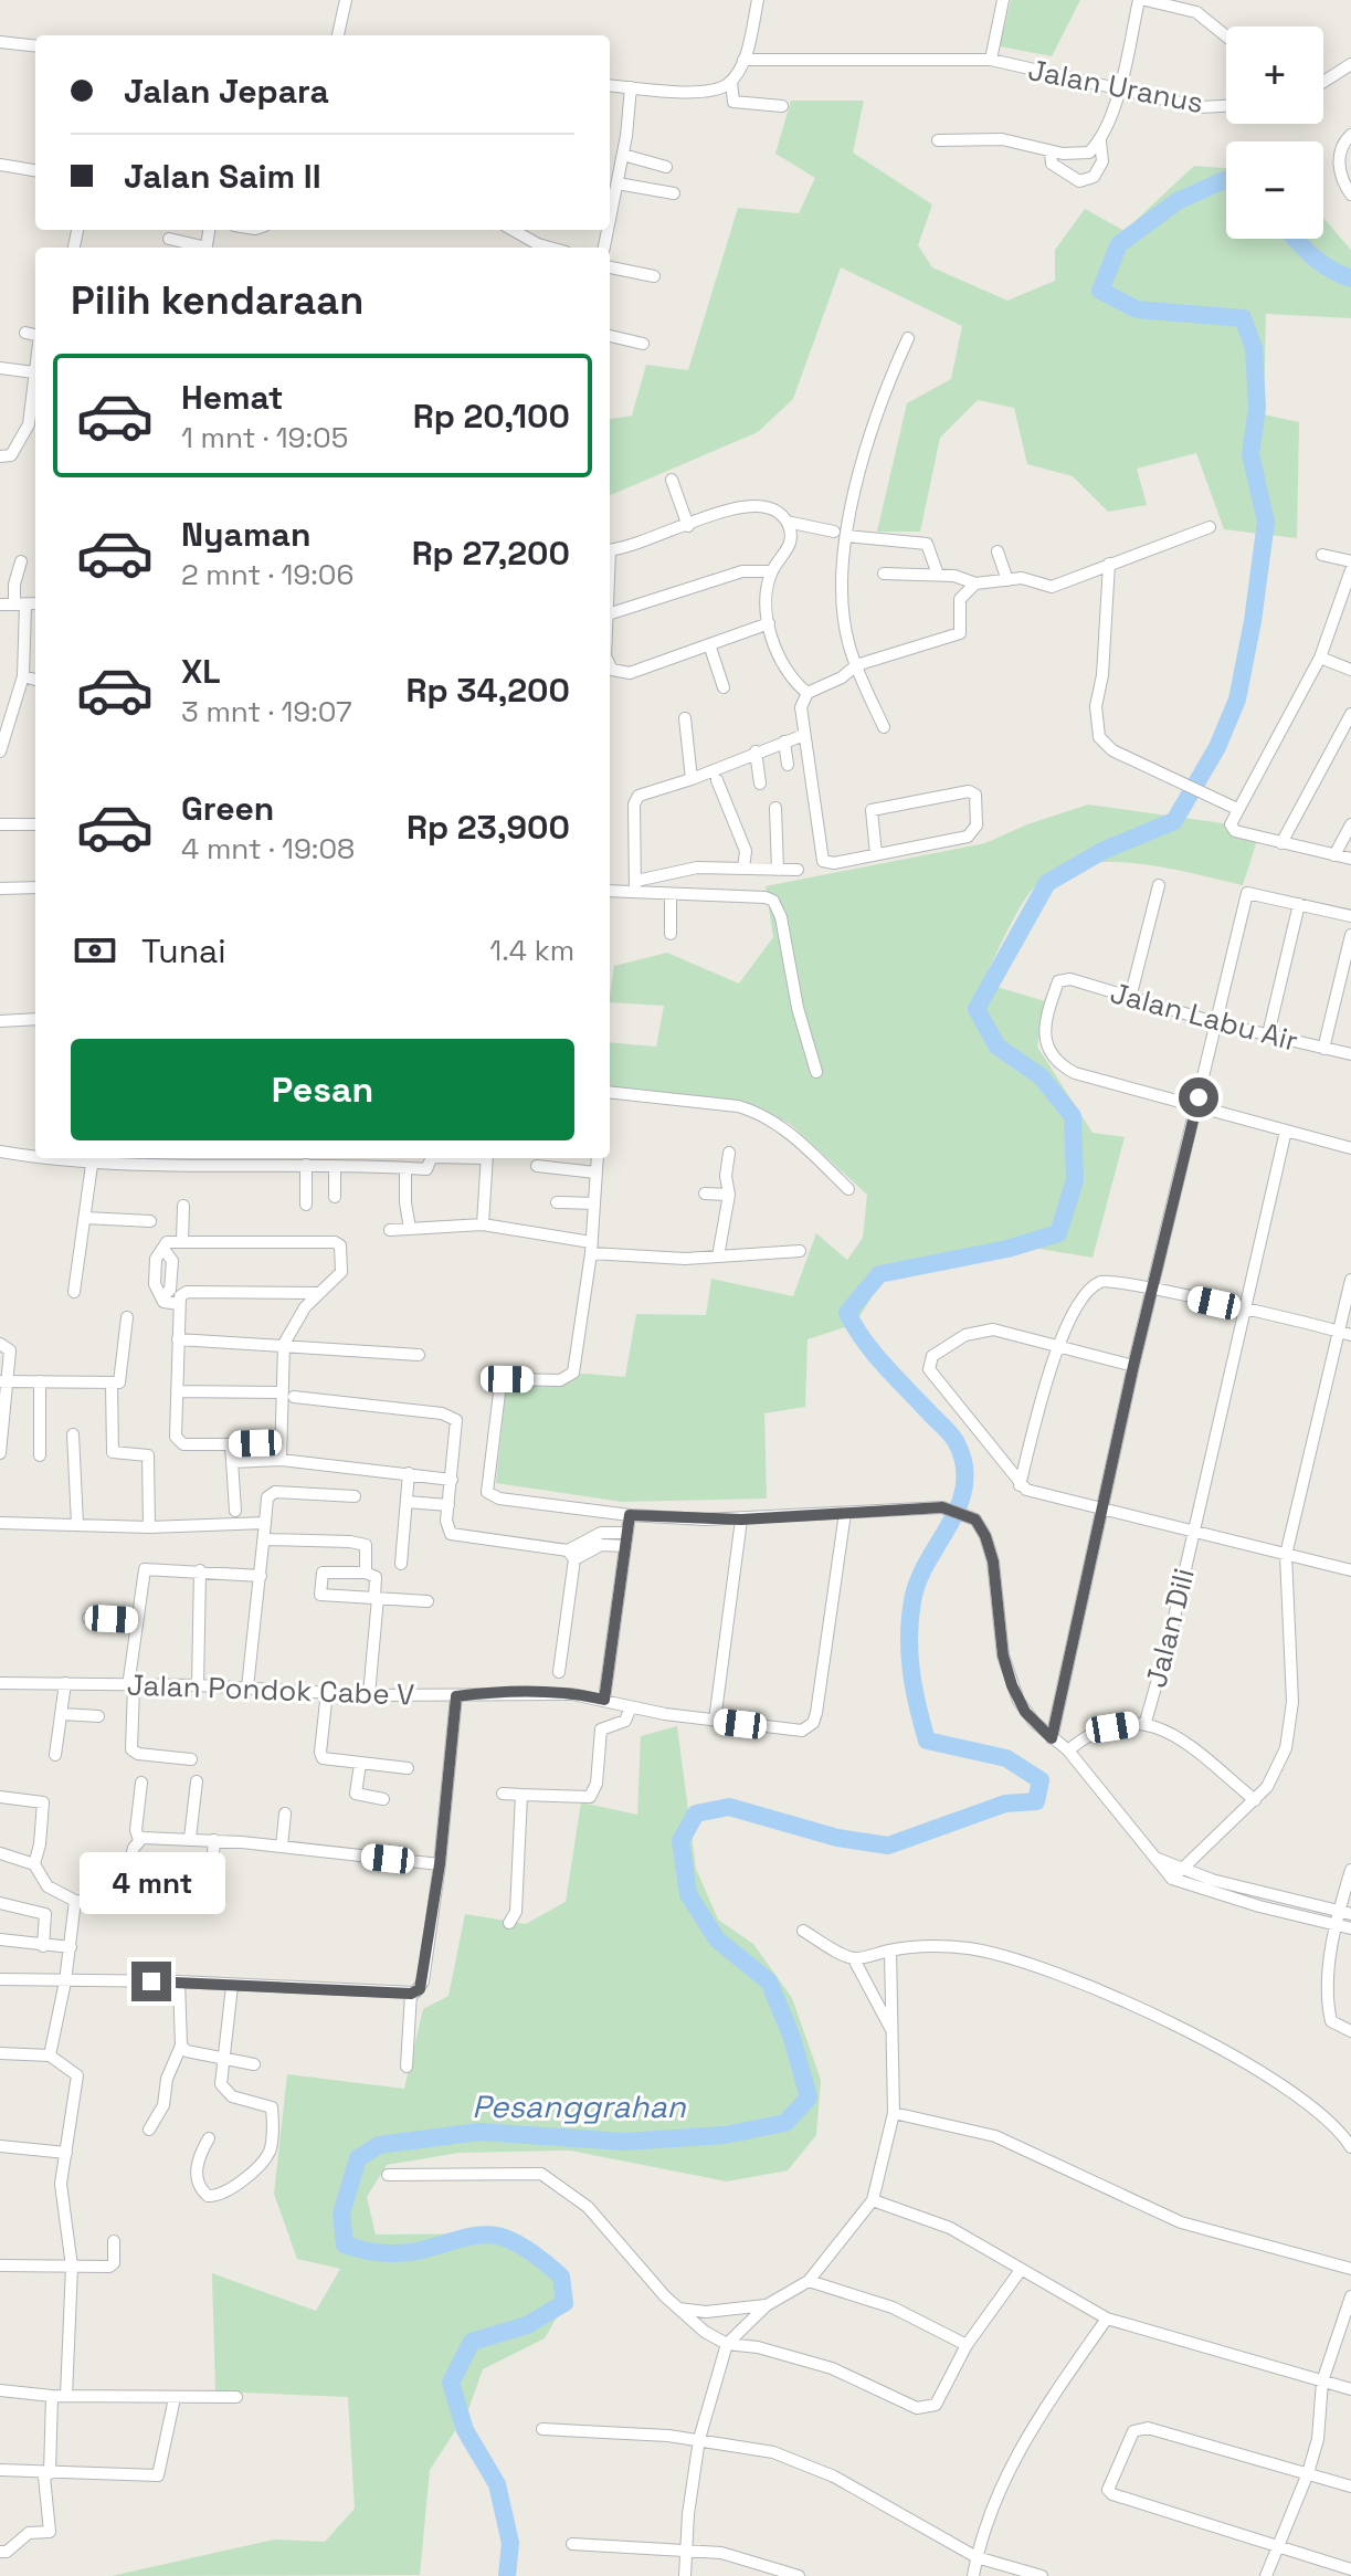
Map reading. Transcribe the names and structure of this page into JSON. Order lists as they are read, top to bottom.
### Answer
{
  "streets": {
    "street": [
      "Jalan Uranus",
      "Jalan Labu Air",
      "Jalan Dili",
      "Jalan Pondok Cabe V"
    ]
  },
  "water": ["Pesanggrahan"],
  "page": {
    "map_buttons": ["+", "−"],
    "banner": ["Jalan Jepara", "Jalan Saim II"],
    "heading": "Pilih kendaraan",
    "list": [
      {
        "name": "Hemat",
        "note": "1 mnt · 19:05",
        "value": "Rp 20,100"
      },
      {
        "name": "Nyaman",
        "note": "2 mnt · 19:06",
        "value": "Rp 27,200"
      },
      {
        "name": "XL",
        "note": "3 mnt · 19:07",
        "value": "Rp 34,200"
      },
      {
        "name": "Green",
        "note": "4 mnt · 19:08",
        "value": "Rp 23,900"
      }
    ],
    "pay": ["Tunai", "1.4 km"],
    "buttons": "Pesan",
    "bubble": "4 mnt"
  }
}
